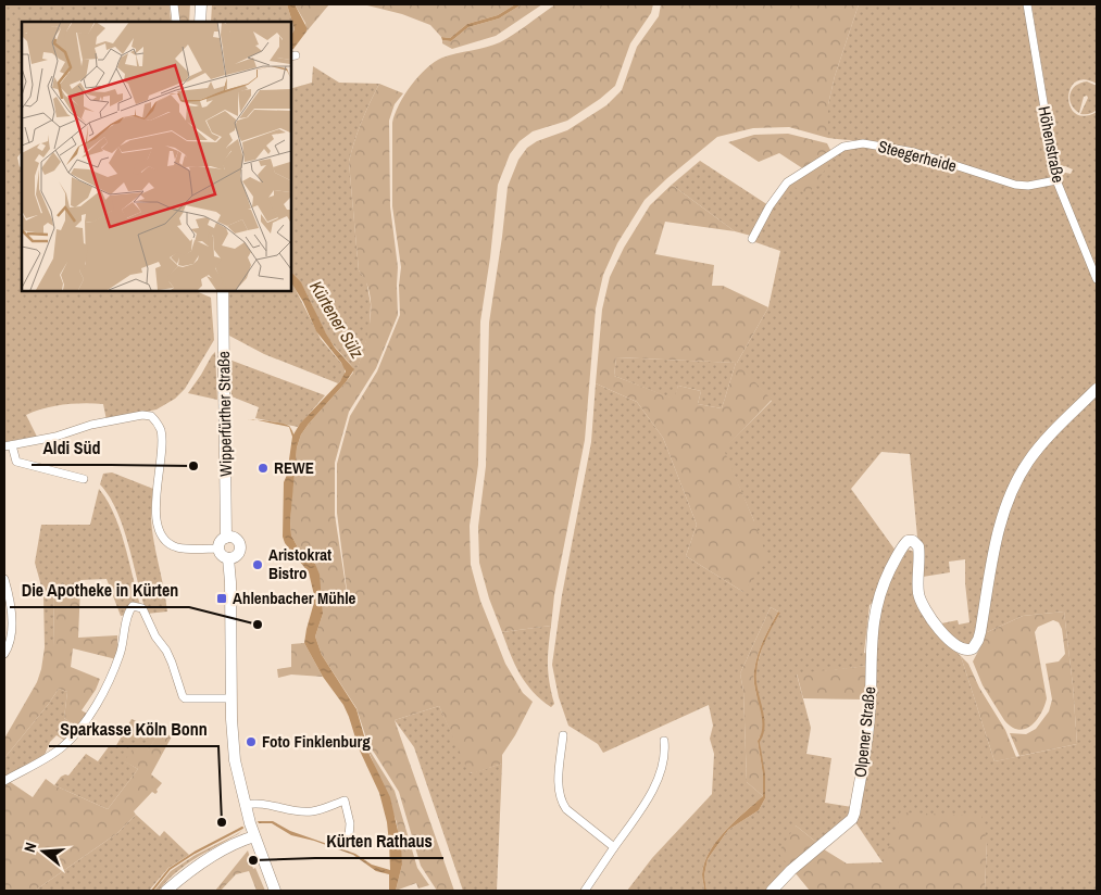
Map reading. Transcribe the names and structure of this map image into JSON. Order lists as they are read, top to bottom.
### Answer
{
  "streets": {
    "street": [
      "Höhenstraße",
      "Steegerheide",
      "Wipperfürther Straße",
      "Olpener Straße"
    ]
  },
  "crossings": [
    ["Höhenstraße", "Steegerheide"]
  ],
  "water": ["Kürtener Sülz"],
  "places": {
    "other": [
      "Aldi Süd",
      "REWE",
      "Aristokrat Bistro",
      "Die Apotheke in Kürten",
      "Foto Finklenburg",
      "Sparkasse Köln Bonn",
      "Kürten Rathaus"
    ],
    "transit": ["Ahlenbacher Mühle"]
  },
  "north": "left"
}
